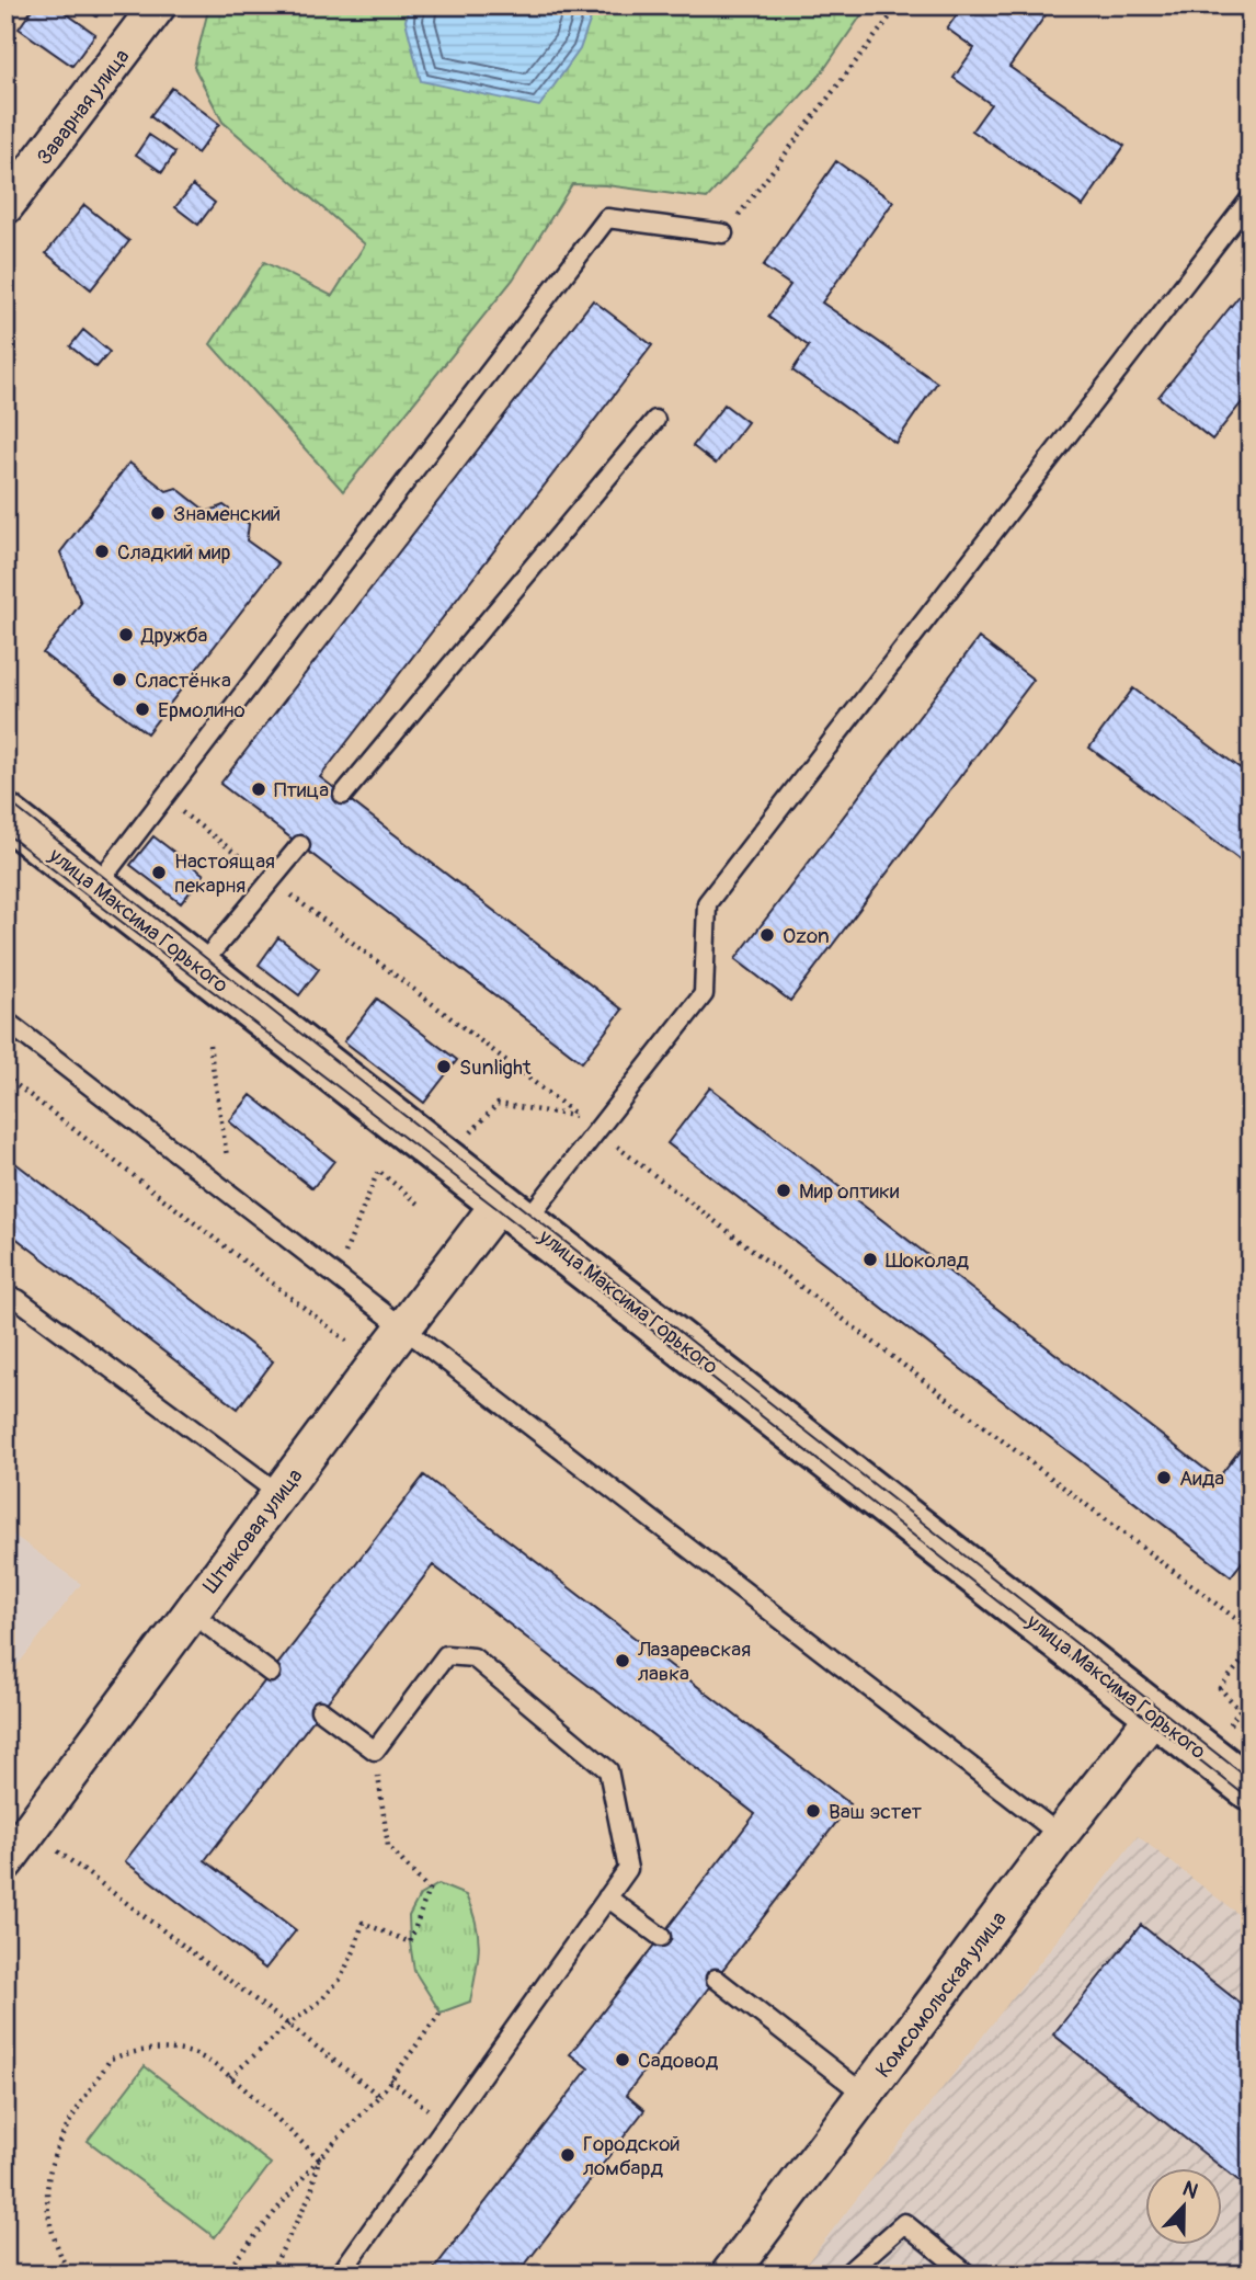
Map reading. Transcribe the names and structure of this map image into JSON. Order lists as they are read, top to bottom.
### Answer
{
  "streets": {
    "main road": ["улица Максима Горького"],
    "street": ["Заварная улица", "Штыковая улица", "Комсомольская улица"]
  },
  "crossings": [
    ["улица Максима Горького", "Штыковая улица"],
    ["улица Максима Горького", "Комсомольская улица"]
  ],
  "places": [
    "Знаменский",
    "Сладкий мир",
    "Дружба",
    "Сластёнка",
    "Ермолино",
    "Птица",
    "Настоящая пекарня",
    "Ozon",
    "Sunlight",
    "Мир оптики",
    "Шоколад",
    "Аида",
    "Лазаревская лавка",
    "Ваш эстет",
    "Садовод",
    "Городской ломбард"
  ],
  "north": "top"
}
